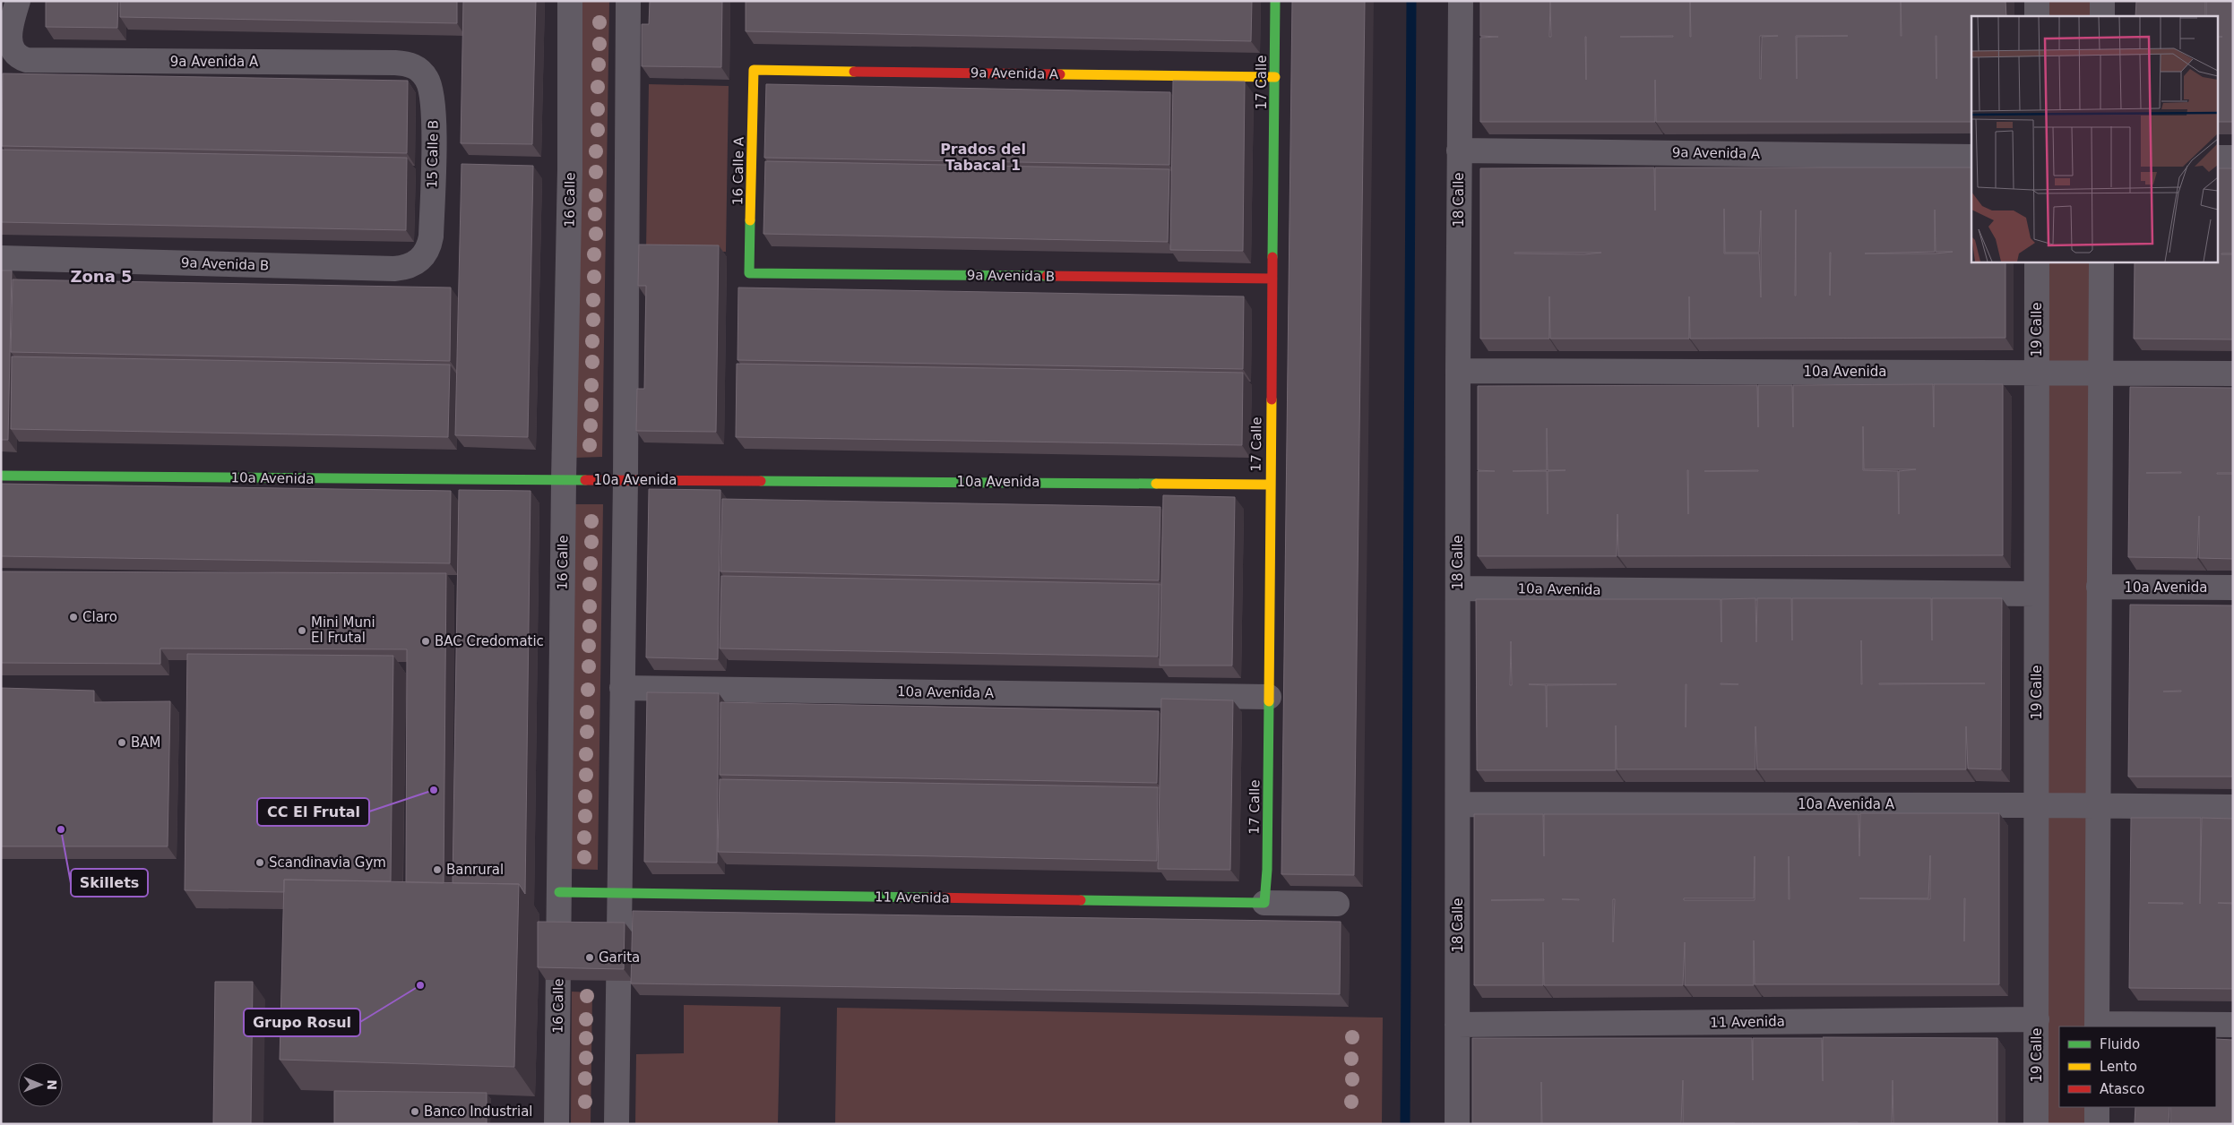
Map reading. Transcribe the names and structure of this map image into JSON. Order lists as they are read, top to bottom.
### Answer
{
  "streets": {
    "street": [
      "9a Avenida A",
      "17 Calle",
      "15 Calle B",
      "16 Calle A",
      "16 Calle",
      "18 Calle",
      "9a Avenida B",
      "19 Calle",
      "10a Avenida",
      "10a Avenida A",
      "11 Avenida"
    ]
  },
  "crossings": [
    ["9a Avenida A", "17 Calle"],
    ["9a Avenida A", "15 Calle B"],
    ["9a Avenida A", "16 Calle A"],
    ["9a Avenida A", "18 Calle"],
    ["17 Calle", "9a Avenida B"],
    ["17 Calle", "10a Avenida"],
    ["17 Calle", "10a Avenida A"],
    ["17 Calle", "11 Avenida"],
    ["15 Calle B", "9a Avenida B"],
    ["16 Calle A", "9a Avenida B"],
    ["16 Calle", "10a Avenida"],
    ["16 Calle", "11 Avenida"],
    ["18 Calle", "10a Avenida"],
    ["18 Calle", "10a Avenida A"],
    ["18 Calle", "11 Avenida"],
    ["19 Calle", "10a Avenida"],
    ["19 Calle", "10a Avenida A"],
    ["19 Calle", "11 Avenida"]
  ],
  "districts": ["Prados del Tabacal 1", "Zona 5"],
  "places": [
    "Claro",
    "Mini Muni El Frutal",
    "BAC Credomatic",
    "BAM",
    "CC El Frutal",
    "Skillets",
    "Scandinavia Gym",
    "Banrural",
    "Garita",
    "Grupo Rosul",
    "Banco Industrial"
  ],
  "legend": ["Fluido", "Lento", "Atasco"],
  "north": "right"
}
